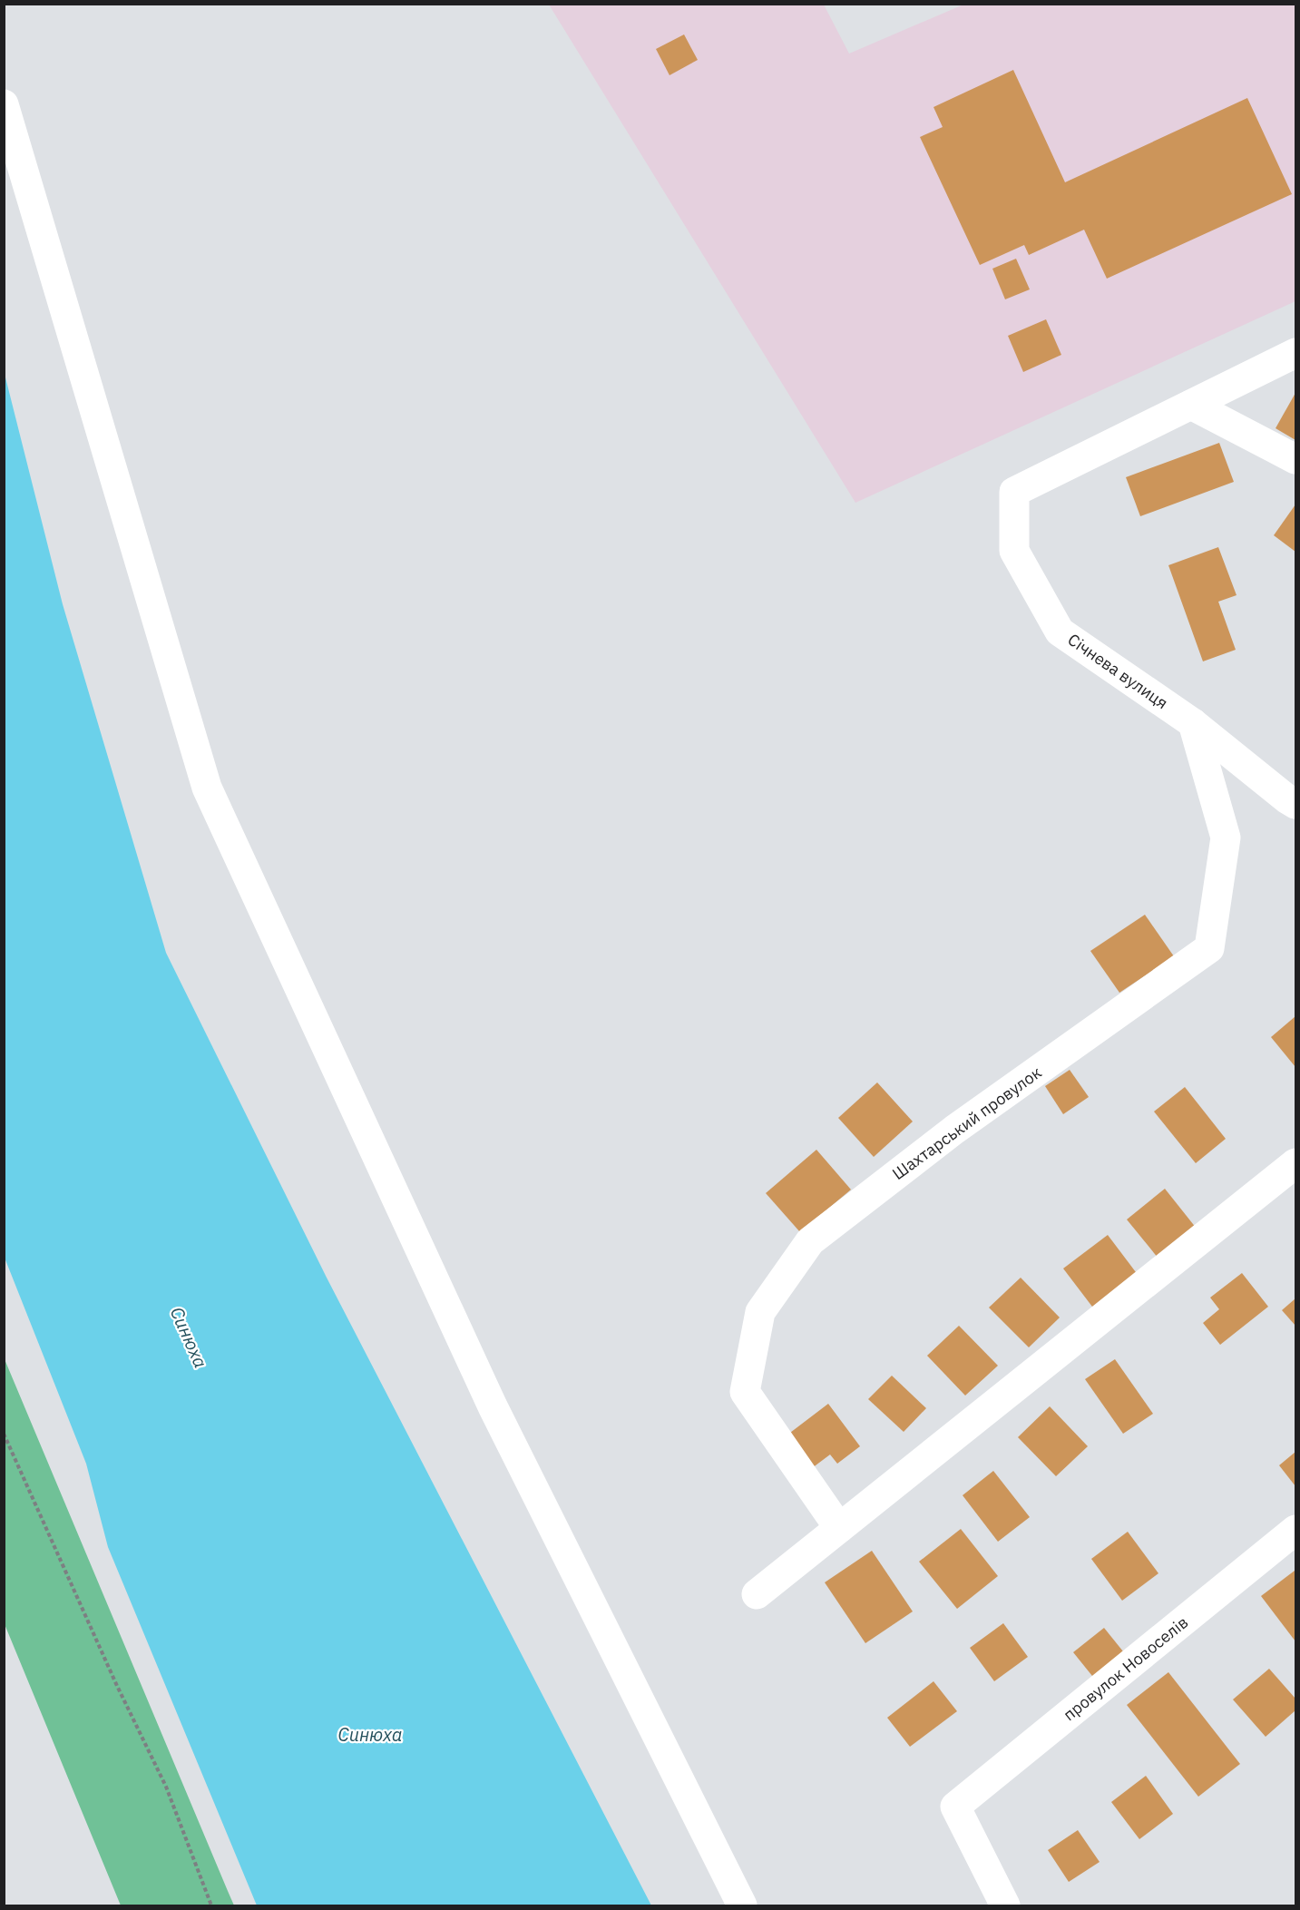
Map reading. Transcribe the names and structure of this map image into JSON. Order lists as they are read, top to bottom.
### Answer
{
  "streets": {
    "street": ["Січнева вулиця", "Шахтарський провулок", "провулок Новоселів"]
  },
  "crossings": [
    ["Січнева вулиця", "Шахтарський провулок"]
  ],
  "water": ["Синюха"]
}
